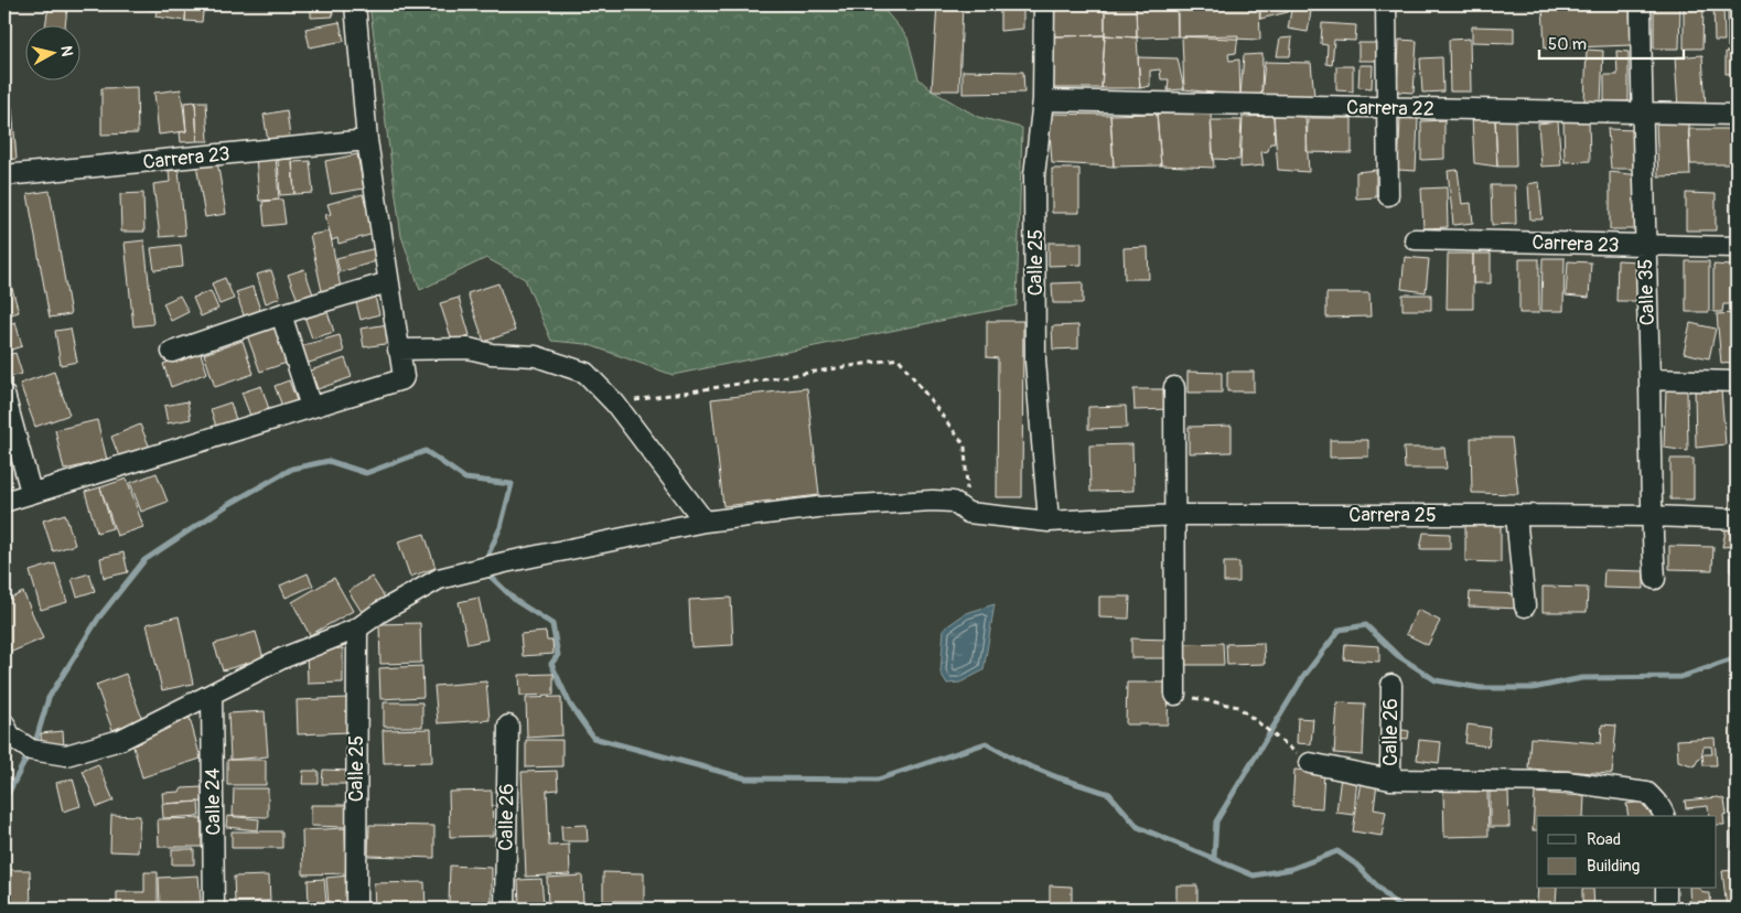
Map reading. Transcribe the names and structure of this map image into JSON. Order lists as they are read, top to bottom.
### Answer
{
  "streets": {
    "street": [
      "Carrera 22",
      "Carrera 23",
      "Calle 25",
      "Calle 35",
      "Carrera 25",
      "Calle 26",
      "Calle 24"
    ]
  },
  "crossings": [
    ["Carrera 22", "Calle 25"],
    ["Carrera 22", "Calle 35"],
    ["Carrera 23", "Calle 35"],
    ["Calle 25", "Carrera 25"],
    ["Calle 35", "Carrera 25"],
    ["Carrera 25", "Calle 24"]
  ],
  "legend": ["Road", "Building"],
  "scale_bar": "50 m",
  "north": "right"
}
